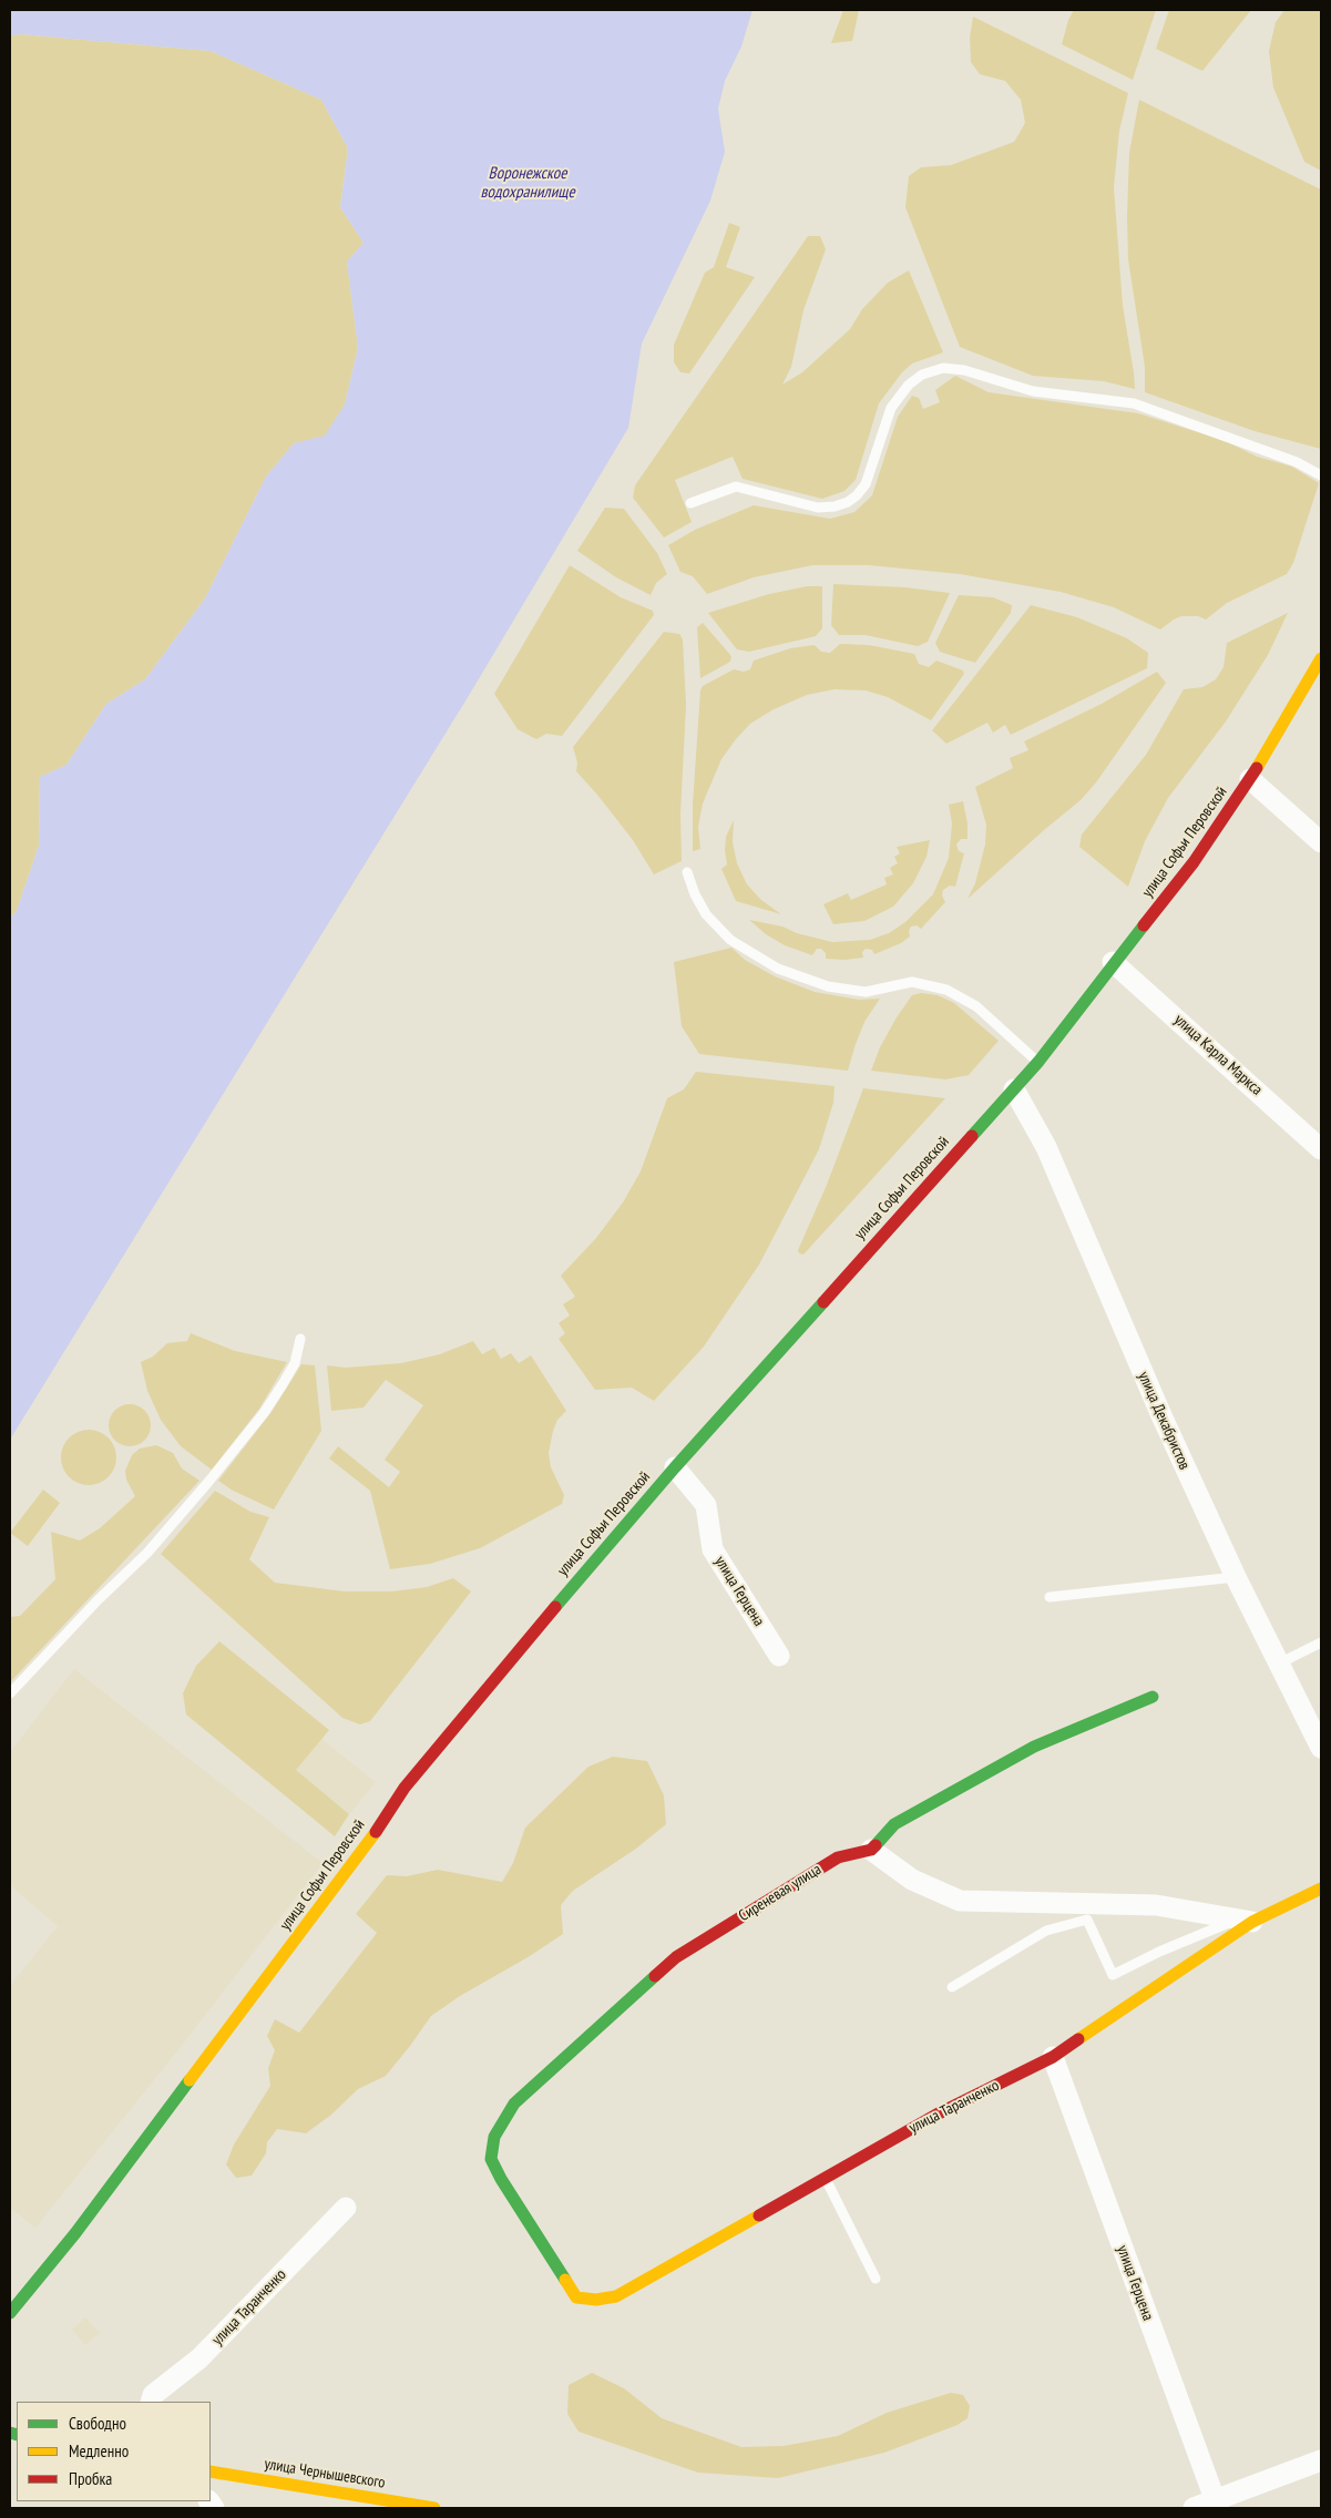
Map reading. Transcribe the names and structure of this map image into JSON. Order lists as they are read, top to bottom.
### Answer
{
  "streets": {
    "main road": [
      "улица Софьи Перовской",
      "Сиреневая улица",
      "улица Таранченко",
      "улица Чернышевского"
    ],
    "street": ["улица Карла Маркса", "улица Декабристов", "улица Герцена"]
  },
  "crossings": [
    ["улица Софьи Перовской", "улица Карла Маркса"],
    ["улица Софьи Перовской", "улица Декабристов"],
    ["улица Софьи Перовской", "улица Герцена"],
    ["улица Герцена", "улица Таранченко"],
    ["Сиреневая улица", "улица Таранченко"]
  ],
  "water": ["Воронежское водохранилище"],
  "legend": ["Свободно", "Медленно", "Пробка"]
}
